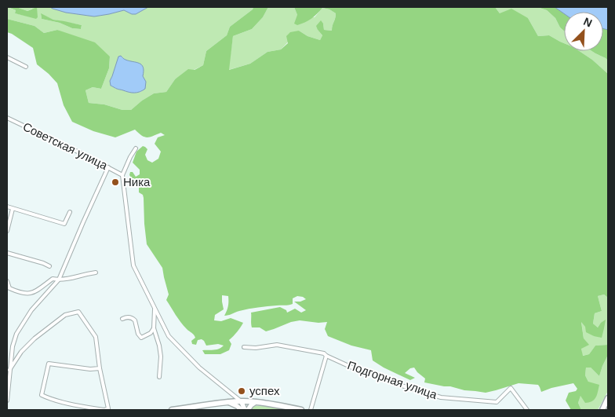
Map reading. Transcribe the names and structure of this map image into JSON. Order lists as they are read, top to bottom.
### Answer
{
  "streets": {
    "street": ["Советская улица", "Подгорная улица"]
  },
  "places": ["Ника", "успех"],
  "north": "top right"
}
